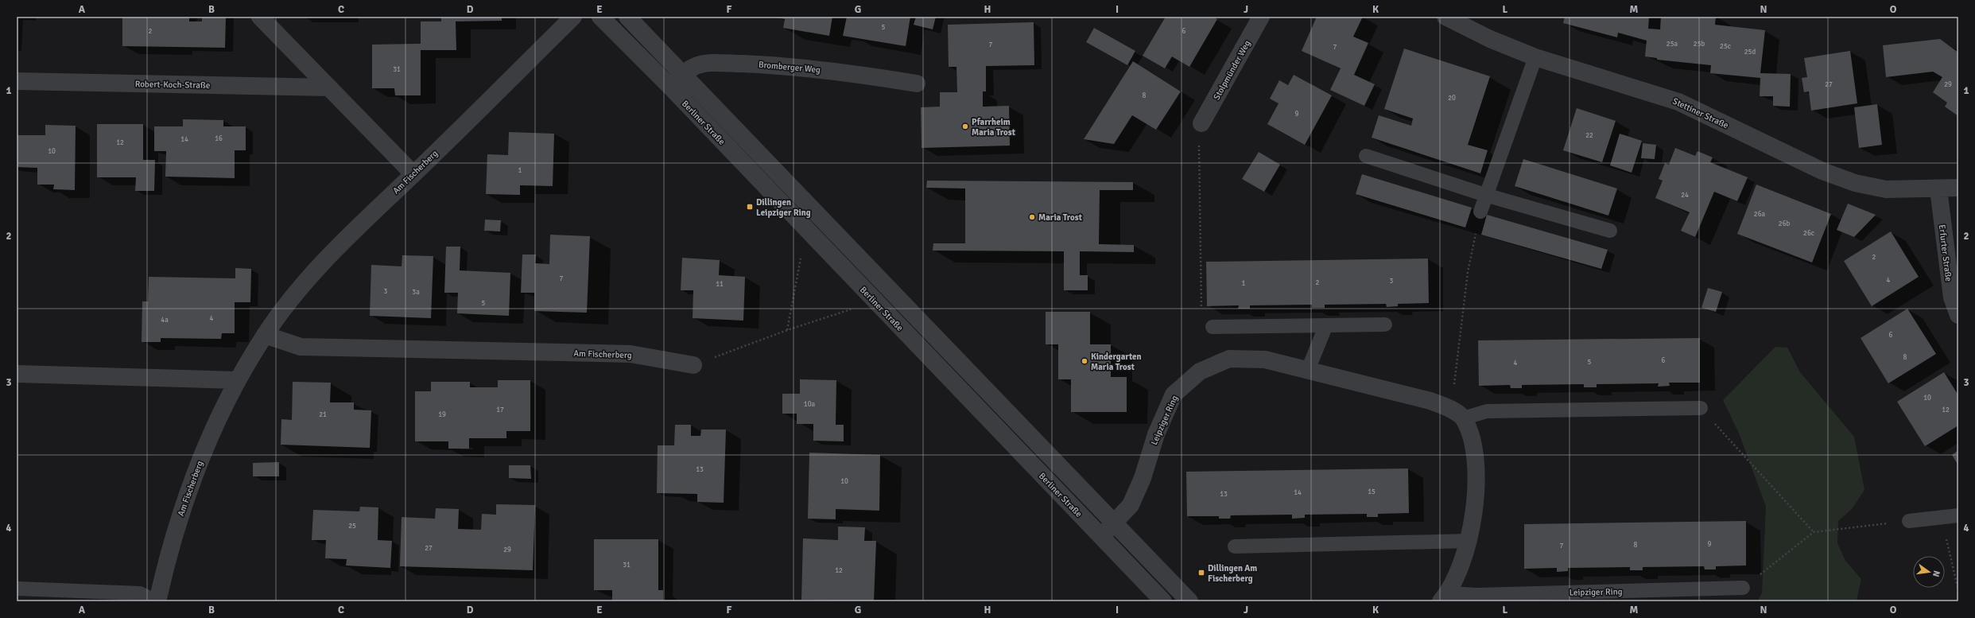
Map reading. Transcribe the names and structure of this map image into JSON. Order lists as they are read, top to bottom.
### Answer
{
  "streets": {
    "street": [
      "Bromberger Weg",
      "Stolpmünder Weg",
      "Robert-Koch-Straße",
      "Stettiner Straße",
      "Berliner Straße",
      "Am Fischerberg",
      "Erfurter Straße",
      "Leipziger Ring"
    ]
  },
  "crossings": [
    ["Bromberger Weg", "Berliner Straße"],
    ["Stettiner Straße", "Erfurter Straße"],
    ["Berliner Straße", "Leipziger Ring"]
  ],
  "places": {
    "other": ["Pfarrheim Maria Trost", "Maria Trost", "Kindergarten Maria Trost"],
    "transit": ["Dillingen Leipziger Ring", "Dillingen Am Fischerberg"]
  },
  "house_numbers": [
    "5",
    "2",
    "6",
    "25a",
    "25b",
    "7",
    "25c",
    "7",
    "25d",
    "31",
    "27",
    "29",
    "8",
    "20",
    "9",
    "22",
    "16",
    "14",
    "12",
    "10",
    "1",
    "24",
    "26a",
    "26b",
    "26c",
    "2",
    "7",
    "4",
    "3",
    "2",
    "1",
    "11",
    "3",
    "3a",
    "5",
    "4",
    "4a",
    "6",
    "8",
    "6",
    "5",
    "4",
    "10",
    "10a",
    "17",
    "12",
    "21",
    "19",
    "13",
    "10",
    "15",
    "14",
    "13",
    "25",
    "9",
    "8",
    "7",
    "27",
    "29",
    "31",
    "12"
  ],
  "north": "right",
  "grid": {
    "columns": [
      "A",
      "B",
      "C",
      "D",
      "E",
      "F",
      "G",
      "H",
      "I",
      "J",
      "K",
      "L",
      "M",
      "N",
      "O"
    ],
    "rows": [
      "1",
      "2",
      "3",
      "4"
    ]
  }
}
